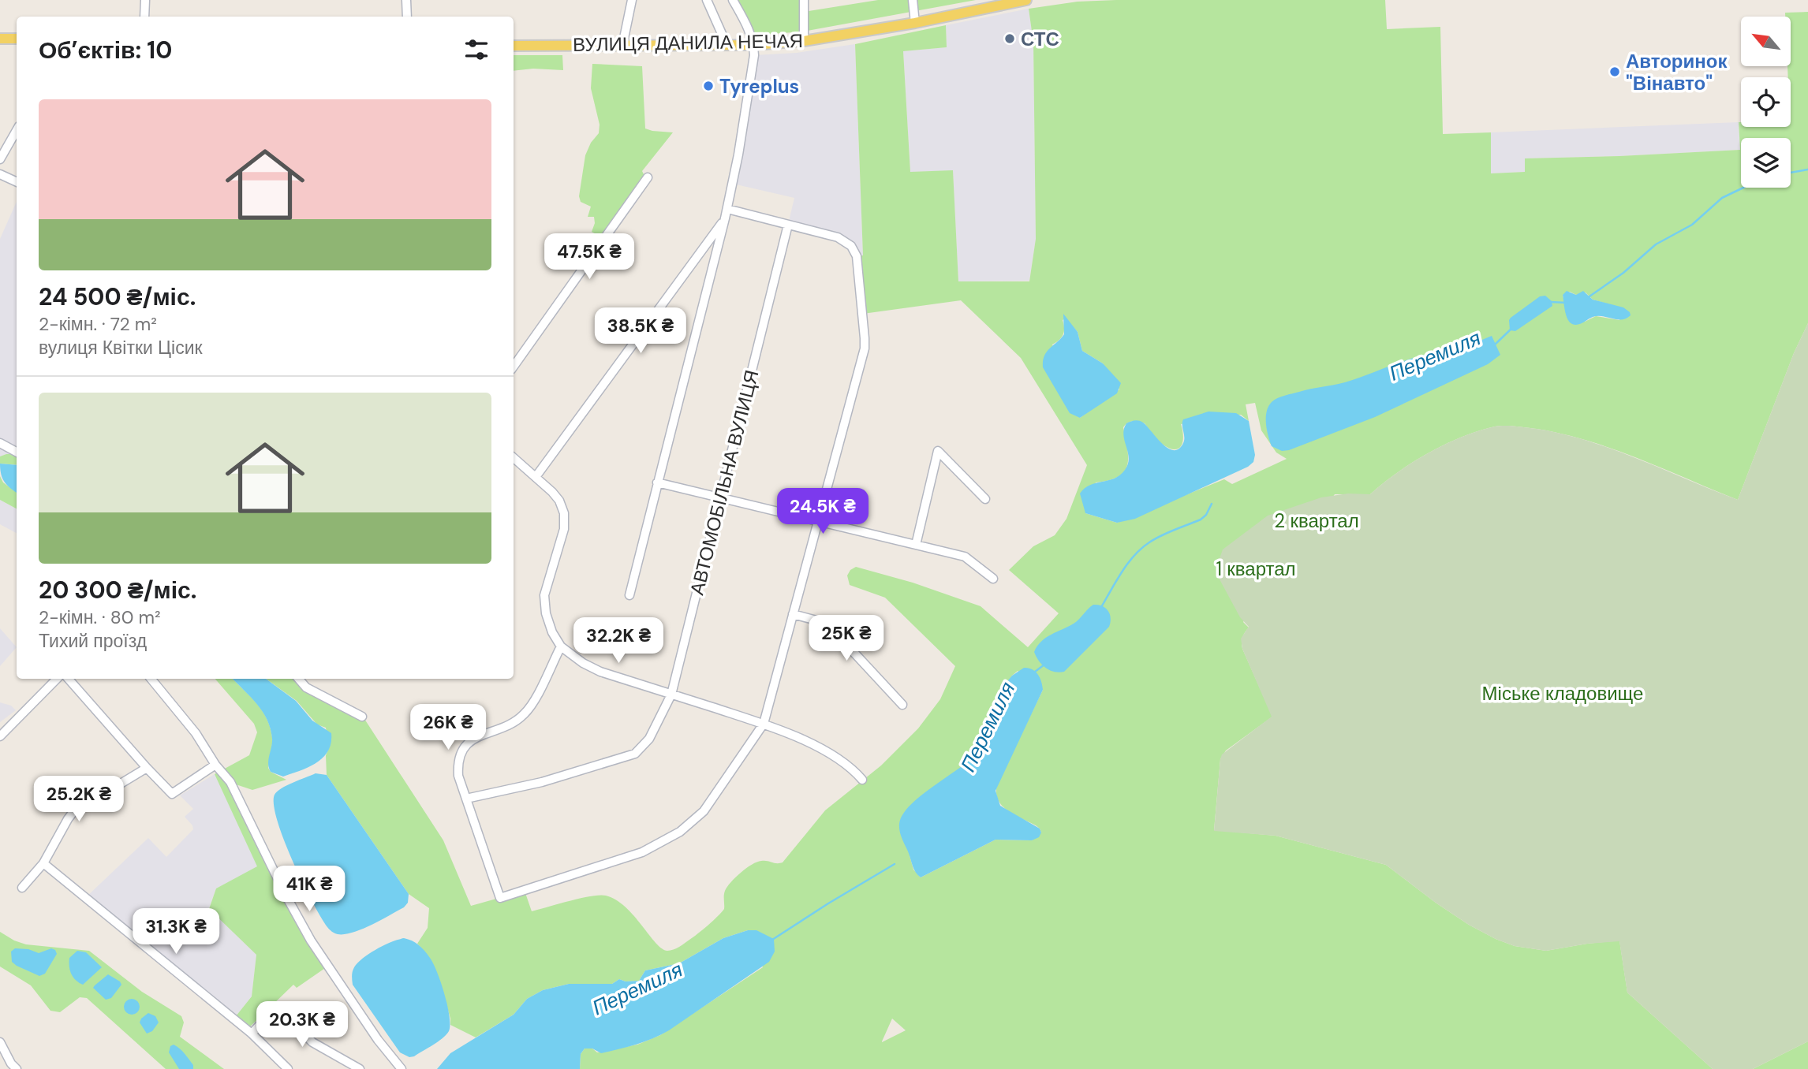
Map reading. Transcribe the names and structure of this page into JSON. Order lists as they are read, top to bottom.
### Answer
{
  "streets": {
    "main road": ["ВУЛИЦЯ ДАНИЛА НЕЧАЯ"],
    "street": ["АВТОМОБІЛЬНА ВУЛИЦЯ"]
  },
  "water": ["Перемиля"],
  "parks": ["2 квартал", "1 квартал", "Міське кладовище"],
  "places": ["СТС", "Авторинок \"Вінавто\"", "Tyreplus"],
  "north": "top left",
  "page": {
    "heading": "Об’єктів: 10",
    "list": [
      {
        "name": "24 500 ₴/міс.",
        "note": "2-кімн. · 72 m² · вулиця Квітки Цісик"
      },
      {
        "name": "20 300 ₴/міс.",
        "note": "2-кімн. · 80 m² · Тихий проїзд"
      }
    ],
    "price": [
      "47.5K ₴",
      "38.5K ₴",
      "24.5K ₴",
      "25K ₴",
      "32.2K ₴",
      "26K ₴",
      "25.2K ₴",
      "41K ₴",
      "31.3K ₴",
      "20.3K ₴"
    ]
  }
}
